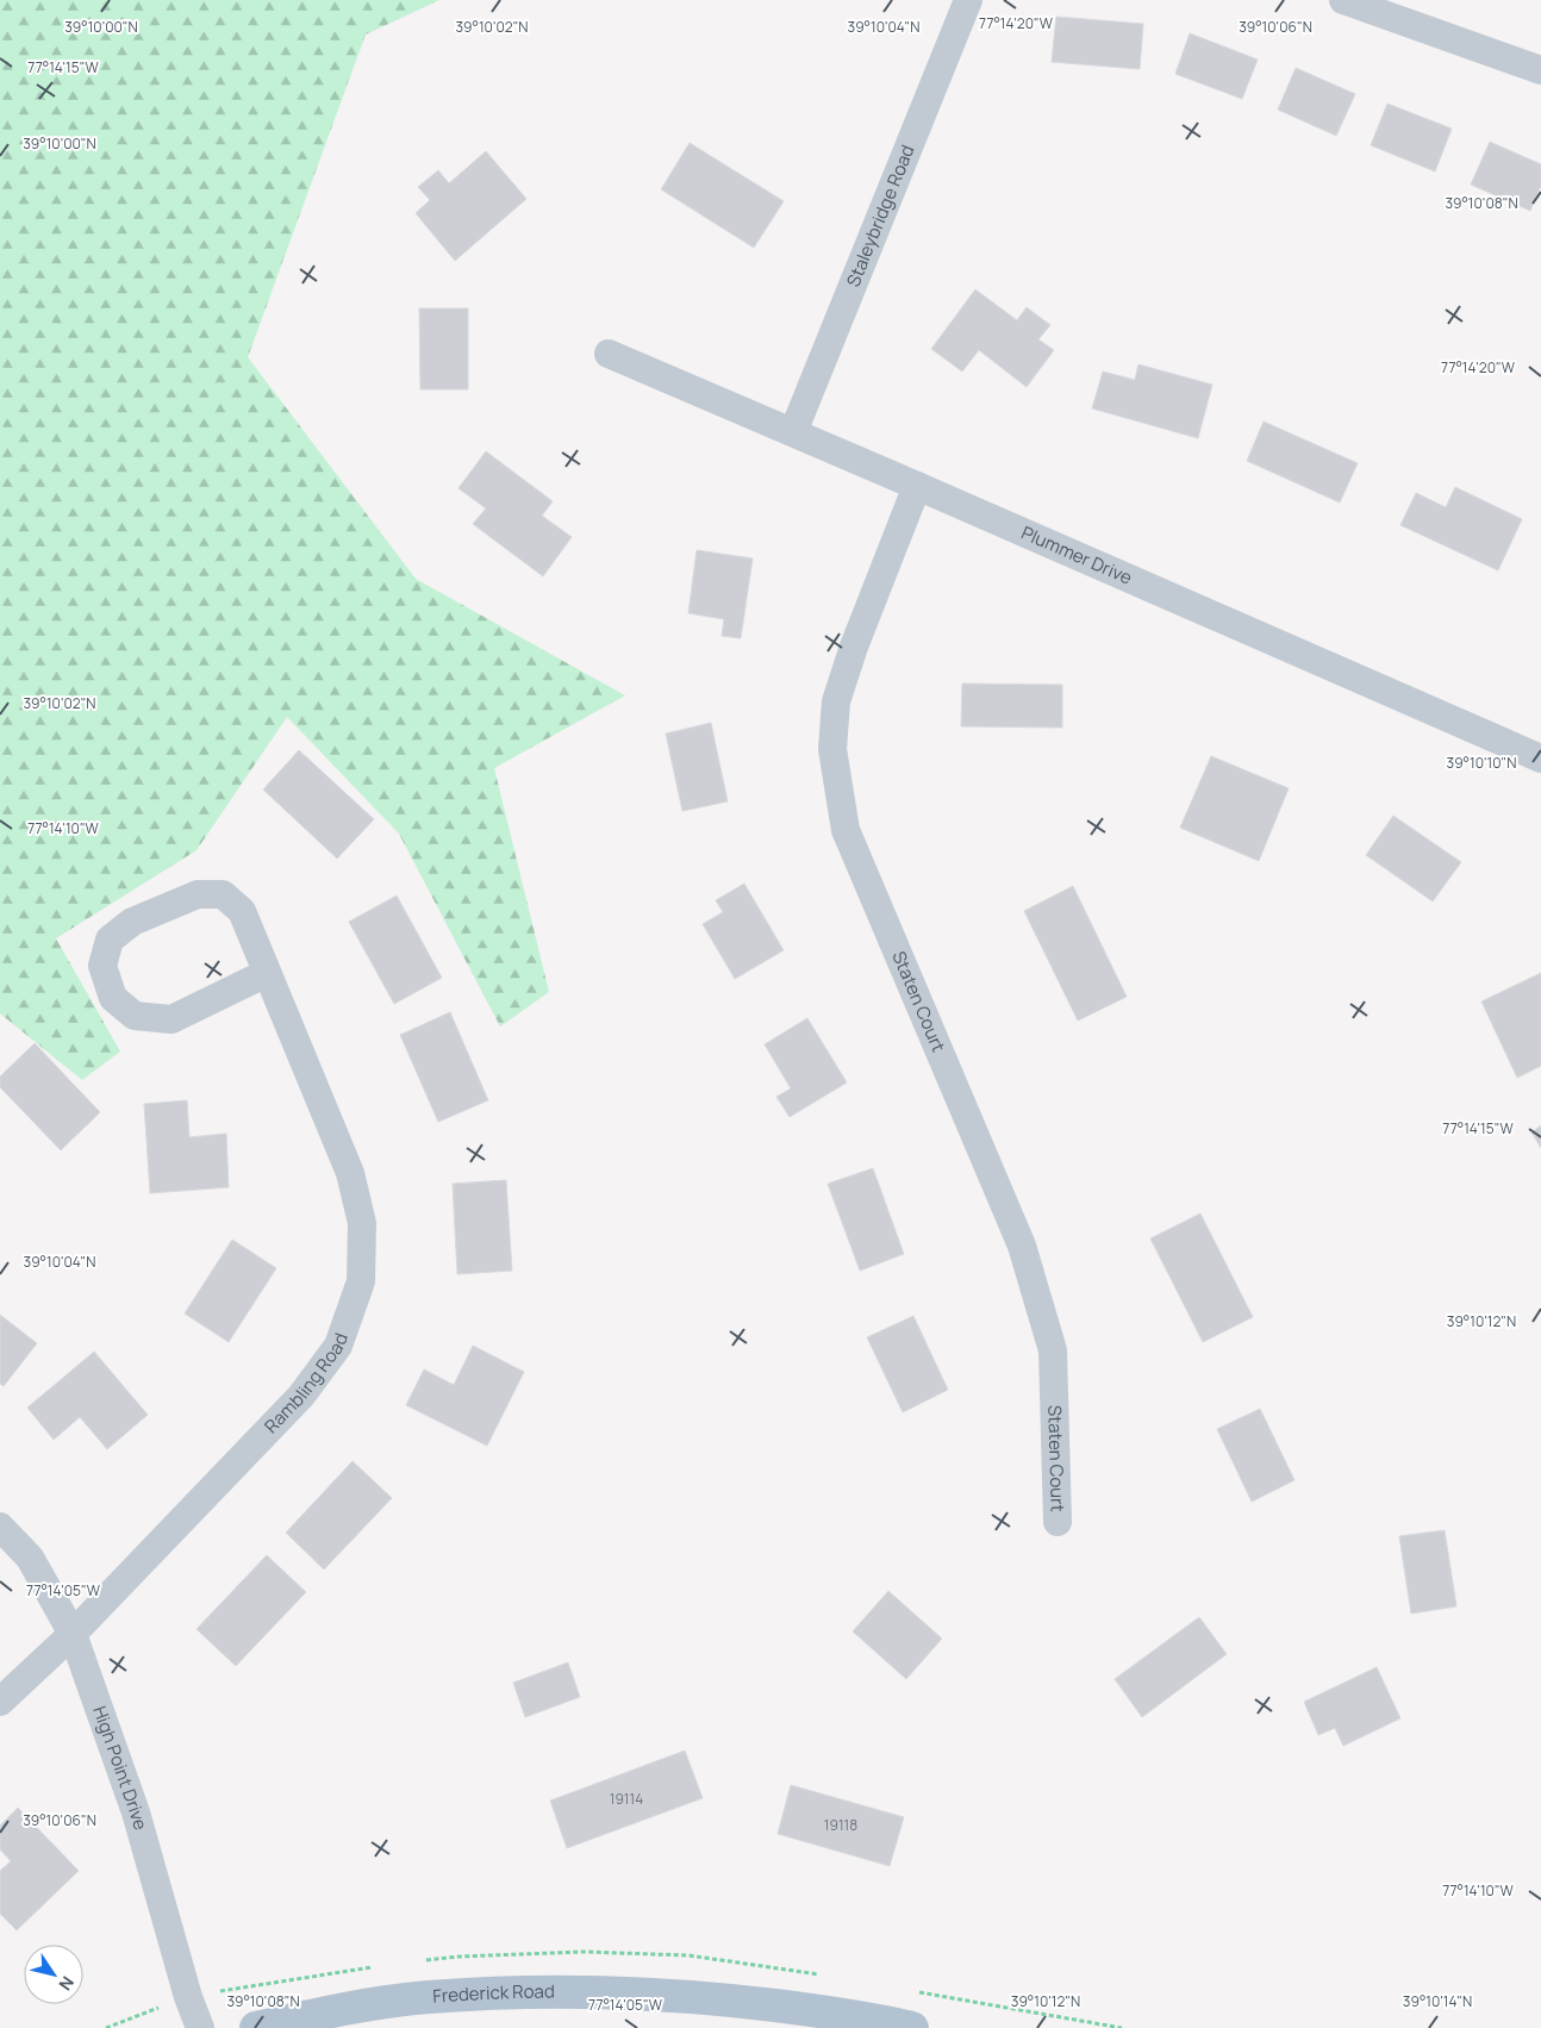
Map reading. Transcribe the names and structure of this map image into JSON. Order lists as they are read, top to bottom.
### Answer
{
  "streets": {
    "main road": ["Frederick Road"],
    "street": [
      "Staleybridge Road",
      "Plummer Drive",
      "Staten Court",
      "Rambling Road",
      "High Point Drive"
    ]
  },
  "crossings": [
    ["Staleybridge Road", "Plummer Drive"],
    ["Plummer Drive", "Staten Court"],
    ["Rambling Road", "High Point Drive"]
  ],
  "house_numbers": ["19114", "19118"],
  "north": "bottom right",
  "coordinates": [
    "77°14'20\"W",
    "39°10'00\"N",
    "39°10'02\"N",
    "39°10'04\"N",
    "39°10'06\"N",
    "77°14'15\"W",
    "39°10'08\"N",
    "39°10'10\"N",
    "77°14'10\"W",
    "39°10'12\"N",
    "77°14'05\"W",
    "39°10'14\"N"
  ]
}
